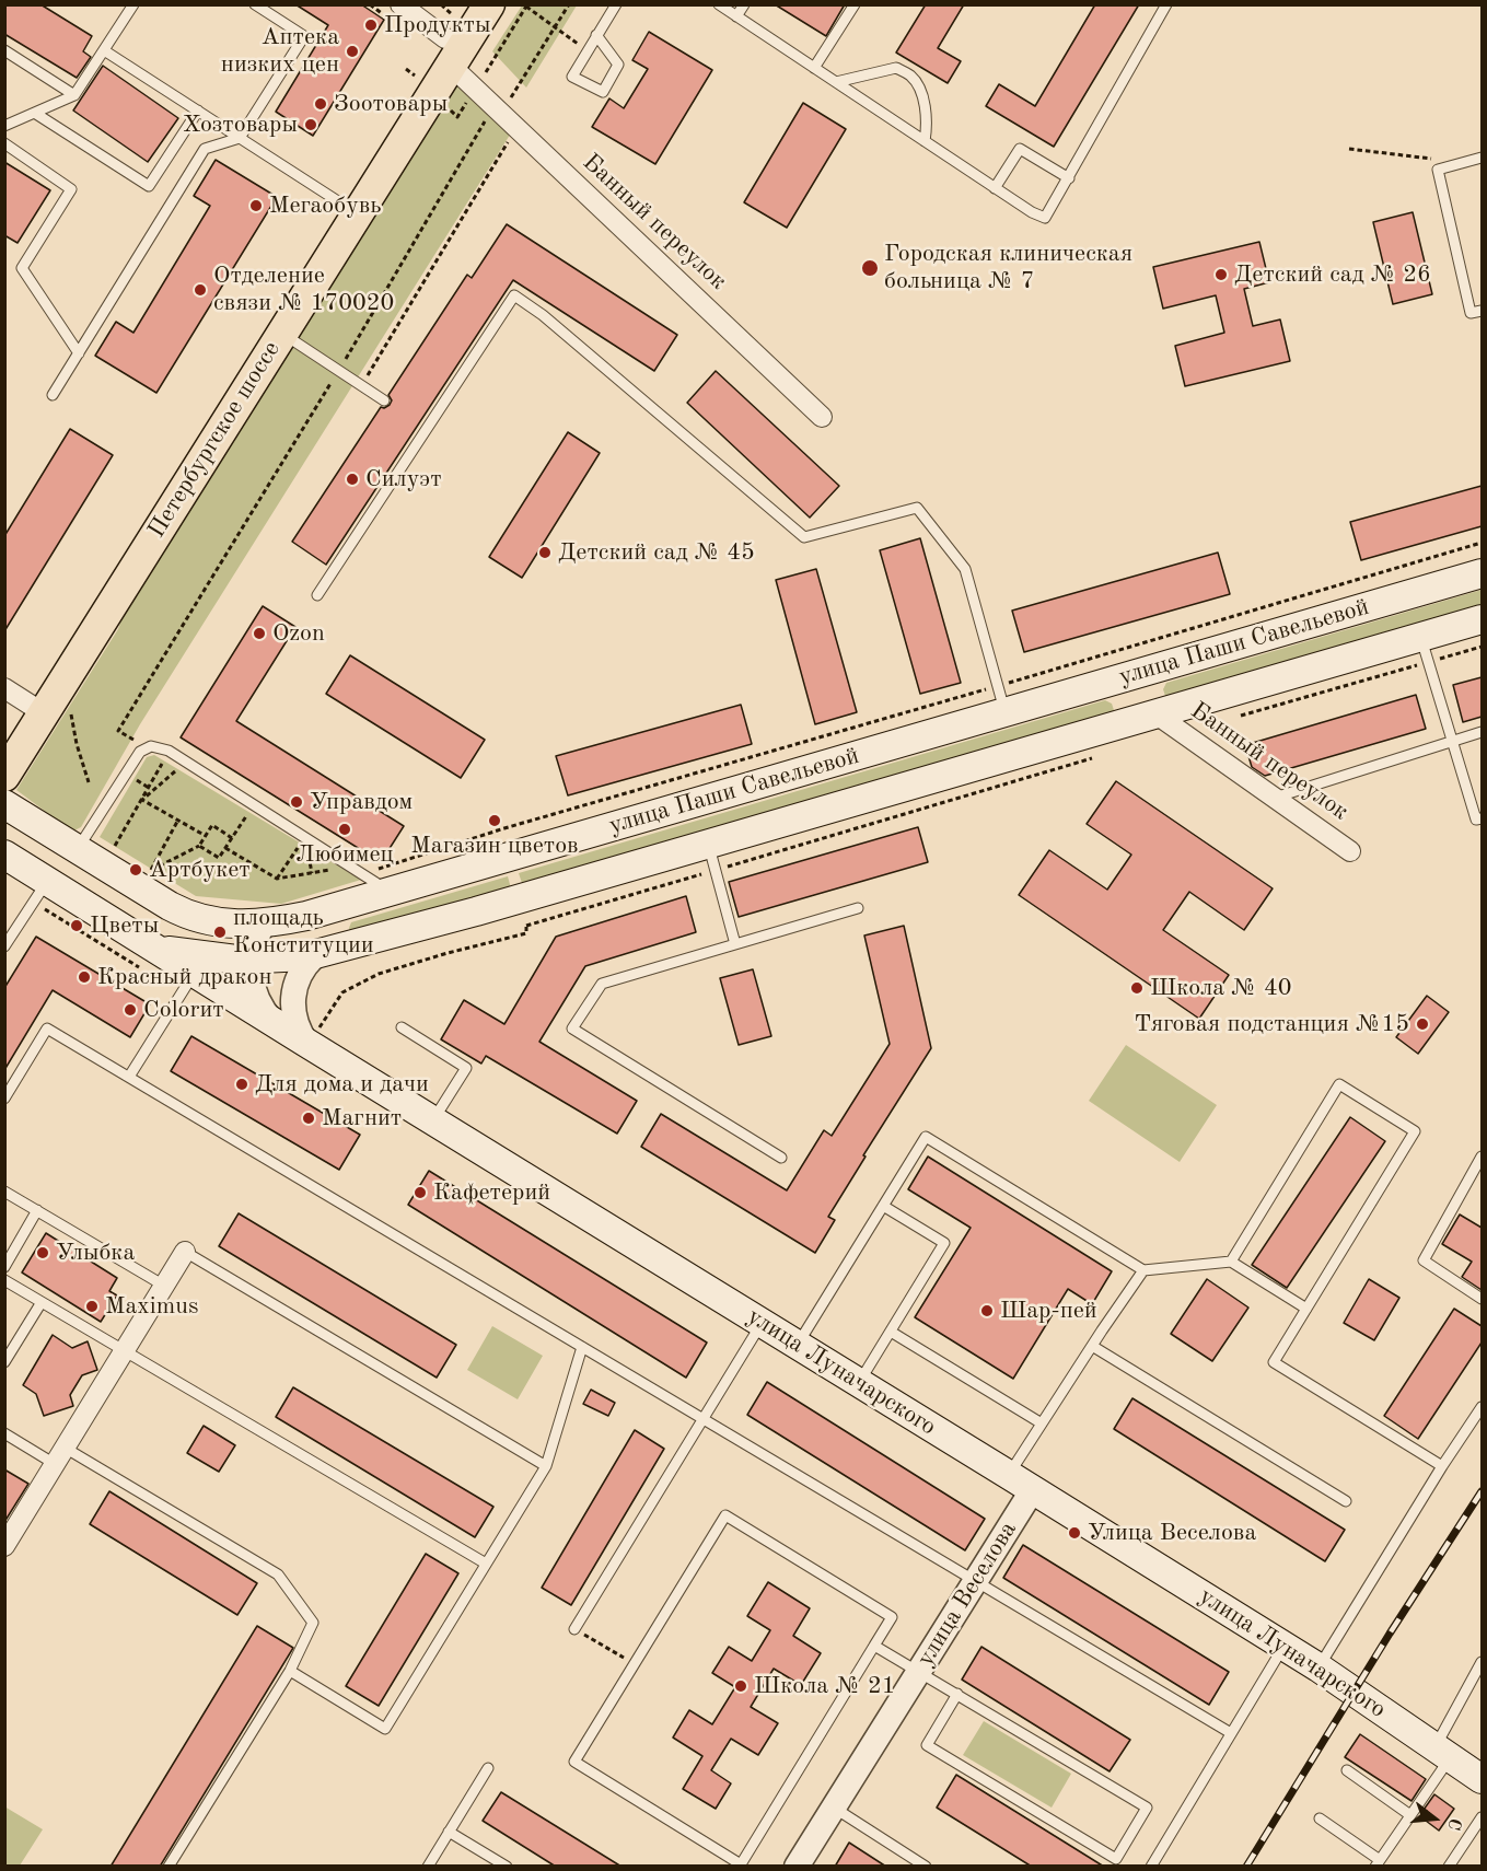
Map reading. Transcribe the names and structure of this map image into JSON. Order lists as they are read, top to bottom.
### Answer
{
  "streets": {
    "main road": ["Петербургское шоссе", "улица Паши Савельевой", "улица Луначарского"],
    "street": ["Банный переулок", "улица Веселова"]
  },
  "crossings": [
    ["Банный переулок", "Петербургское шоссе"],
    ["Банный переулок", "улица Паши Савельевой"],
    ["улица Паши Савельевой", "улица Луначарского"],
    ["улица Луначарского", "улица Веселова"]
  ],
  "places": [
    "Продукты",
    "Аптека низких цен",
    "Зоотовары",
    "Хозтовары",
    "Мегаобувь",
    "Городская клиническая больница № 7",
    "Детский сад № 26",
    "Отделение связи № 170020",
    "Силуэт",
    "Детский сад № 45",
    "Ozon",
    "Управдом",
    "Магазин цветов",
    "Любимец",
    "Артбукет",
    "Цветы",
    "площадь Конституции",
    "Красный дракон",
    "Школа № 40",
    "Colorит",
    "Тяговая подстанция №15",
    "Для дома и дачи",
    "Магнит",
    "Кафетерий",
    "Улыбка",
    "Maximus",
    "Шар-пей",
    "Улица Веселова",
    "Школа № 21"
  ],
  "north": "right"
}
